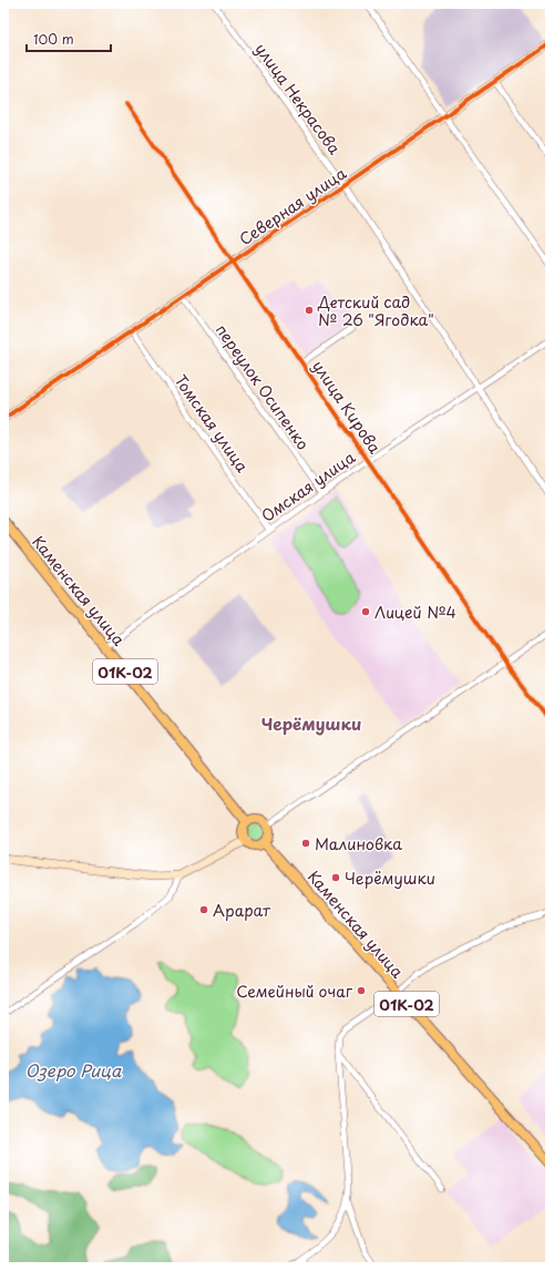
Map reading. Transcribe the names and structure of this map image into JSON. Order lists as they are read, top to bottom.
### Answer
{
  "streets": {
    "main road": ["Каменская улица", "01К-02"],
    "street": [
      "улица Некрасова",
      "Северная улица",
      "переулок Осипенко",
      "улица Кирова",
      "Томская улица",
      "Омская улица"
    ]
  },
  "crossings": [
    ["улица Некрасова", "Северная улица"],
    ["улица Некрасова", "Омская улица"],
    ["Северная улица", "переулок Осипенко"],
    ["Северная улица", "улица Кирова"],
    ["Северная улица", "Томская улица"],
    ["переулок Осипенко", "Омская улица"],
    ["улица Кирова", "Омская улица"],
    ["Томская улица", "Омская улица"],
    ["Омская улица", "Каменская улица"]
  ],
  "districts": ["Черёмушки"],
  "water": ["Озеро Рица"],
  "places": [
    "Детский сад № 26 \"Ягодка\"",
    "Лицей №4",
    "Малиновка",
    "Черёмушки",
    "Арарат",
    "Семейный очаг"
  ],
  "scale_bar": "100 m"
}
